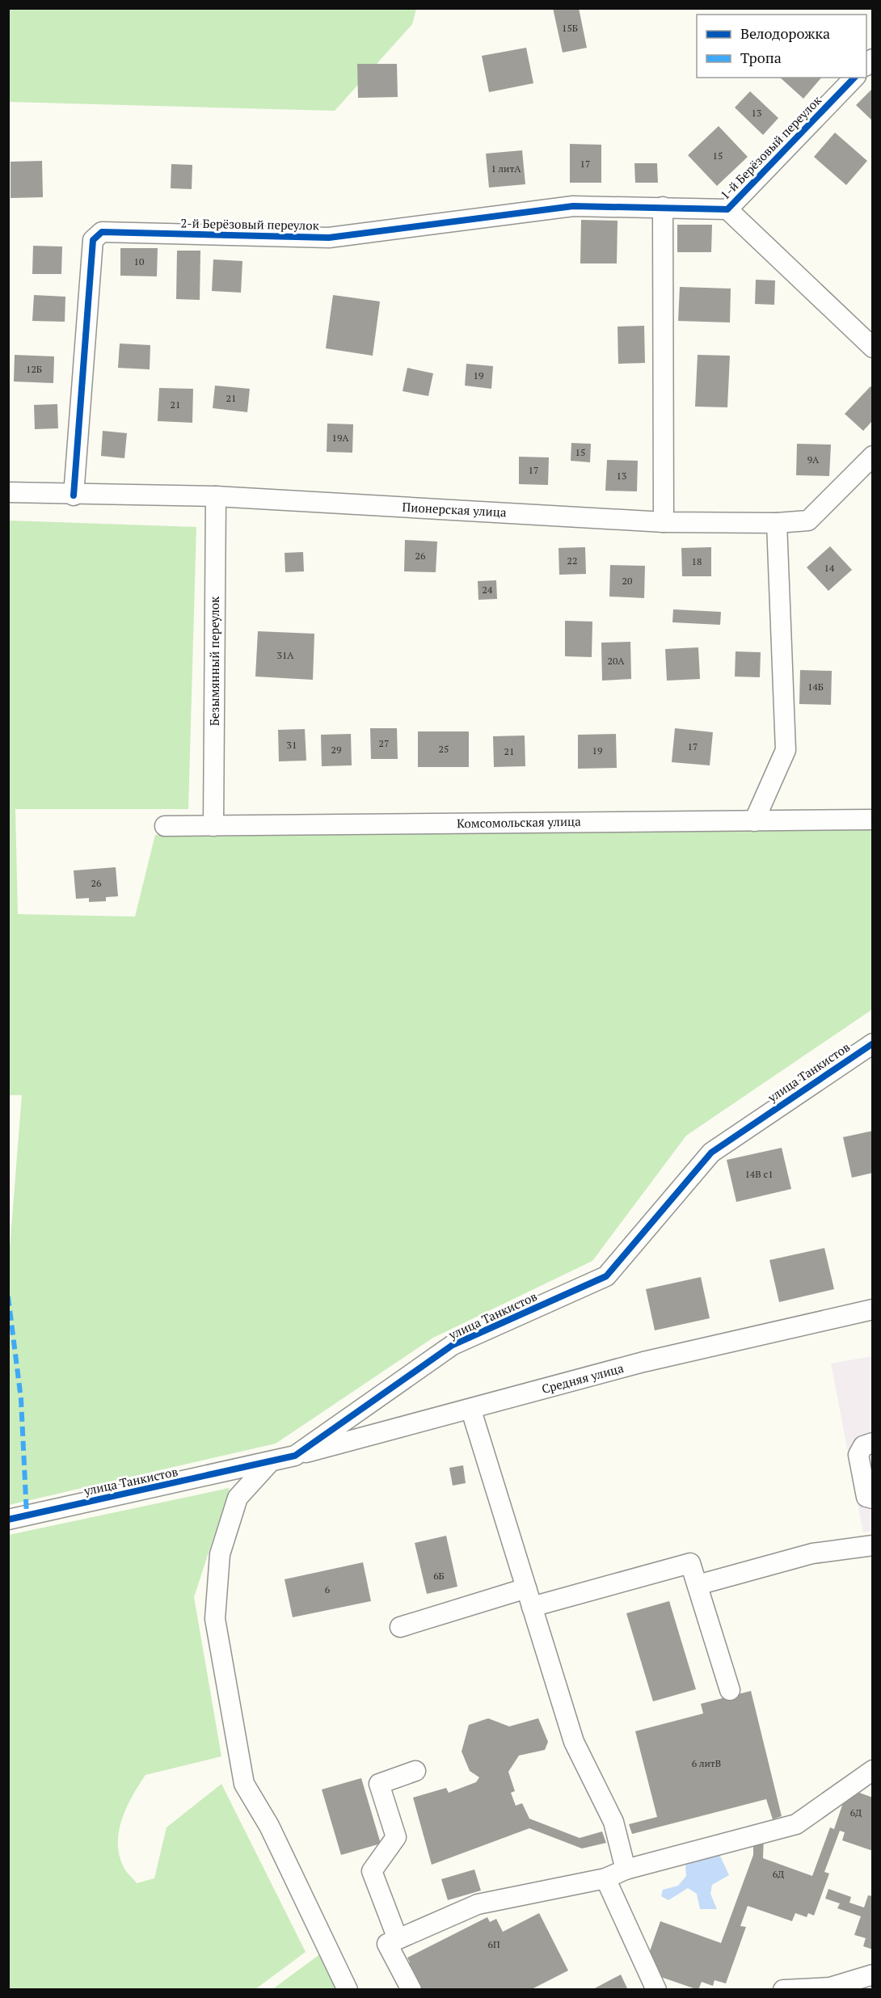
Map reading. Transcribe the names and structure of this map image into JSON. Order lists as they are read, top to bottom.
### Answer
{
  "streets": {
    "street": [
      "1-й Берёзовый переулок",
      "2-й Берёзовый переулок",
      "Пионерская улица",
      "Безымянный переулок",
      "Комсомольская улица",
      "улица Танкистов",
      "Средняя улица"
    ]
  },
  "crossings": [
    ["1-й Берёзовый переулок", "2-й Берёзовый переулок"],
    ["2-й Берёзовый переулок", "Пионерская улица"],
    ["Пионерская улица", "Безымянный переулок"],
    ["Безымянный переулок", "Комсомольская улица"],
    ["улица Танкистов", "Средняя улица"]
  ],
  "house_numbers": [
    "15Б",
    "13",
    "15",
    "17",
    "1 литА",
    "10",
    "12Б",
    "19",
    "21",
    "21",
    "19А",
    "15",
    "9А",
    "17",
    "13",
    "26",
    "22",
    "18",
    "14",
    "20",
    "24",
    "31А",
    "20А",
    "14Б",
    "27",
    "31",
    "17",
    "25",
    "29",
    "19",
    "21",
    "26",
    "14В с1",
    "6Б",
    "6",
    "6 литВ",
    "6Д",
    "6Д",
    "6П"
  ],
  "legend": ["Велодорожка", "Тропа"]
}
